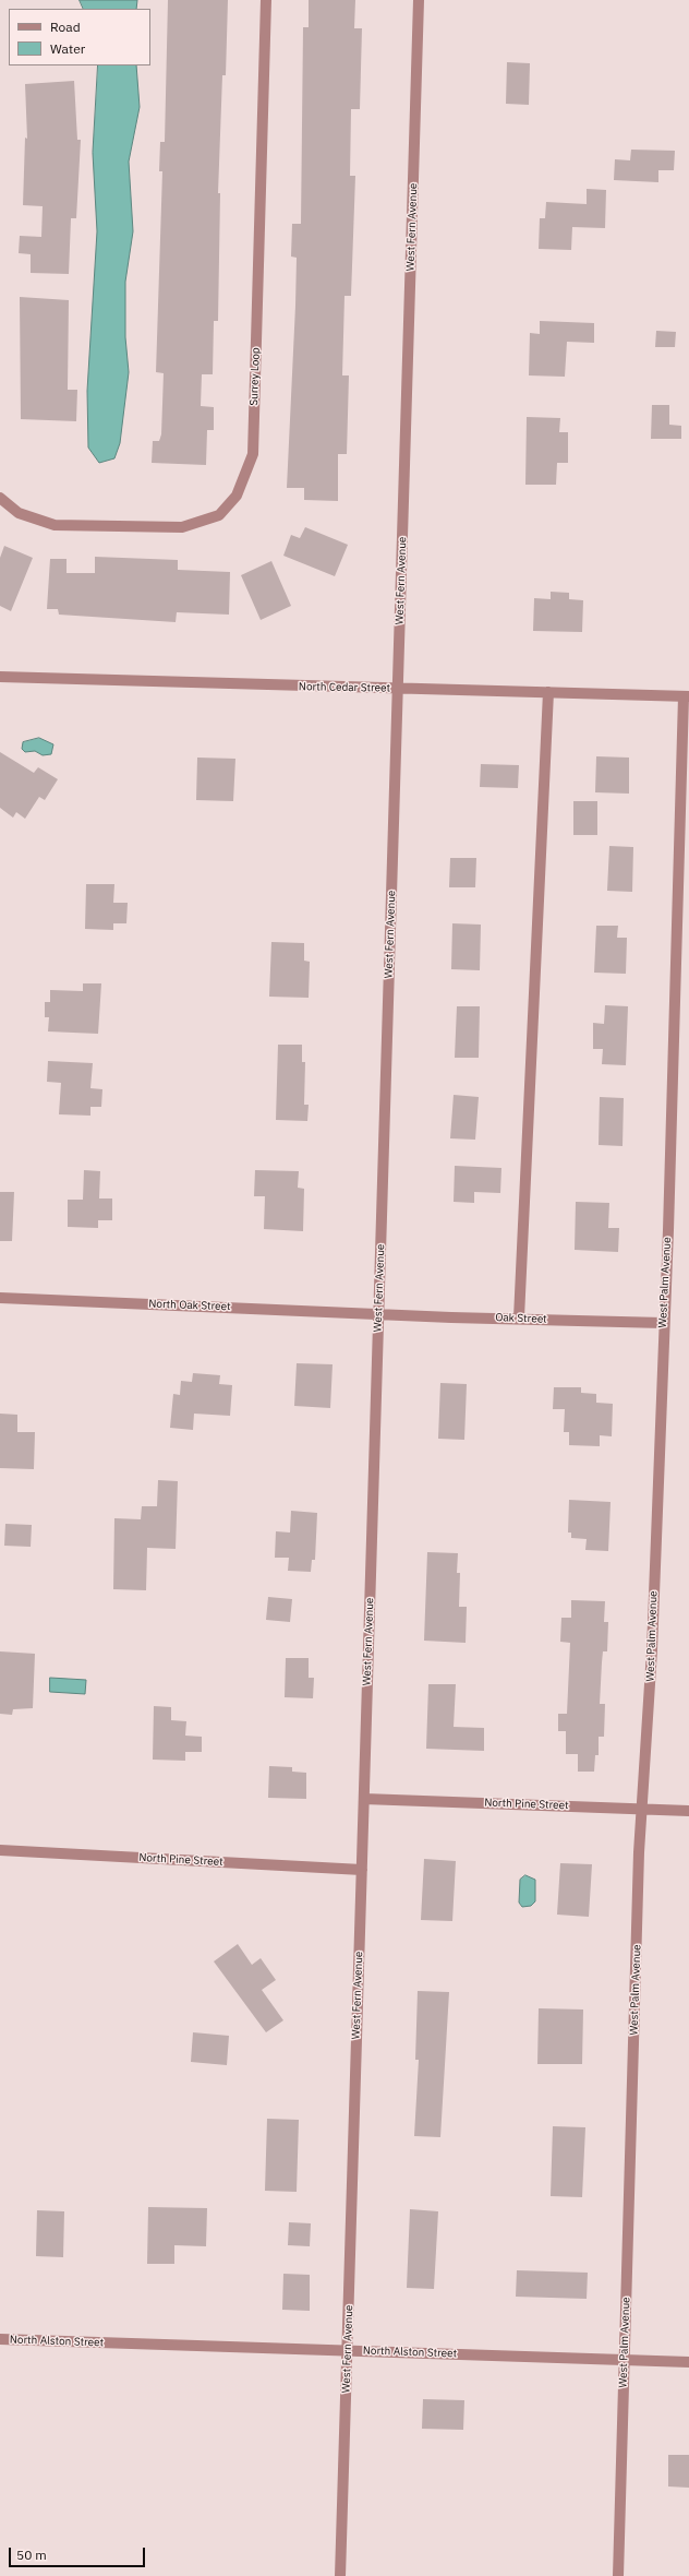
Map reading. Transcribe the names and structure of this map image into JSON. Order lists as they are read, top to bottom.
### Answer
{
  "streets": {
    "street": [
      "West Fern Avenue",
      "Surrey Loop",
      "North Cedar Street",
      "West Palm Avenue",
      "North Oak Street",
      "Oak Street",
      "North Pine Street",
      "North Alston Street"
    ]
  },
  "crossings": [
    ["West Fern Avenue", "North Cedar Street"],
    ["West Fern Avenue", "North Oak Street"],
    ["West Fern Avenue", "Oak Street"],
    ["West Fern Avenue", "North Pine Street"],
    ["West Fern Avenue", "North Alston Street"],
    ["North Cedar Street", "West Palm Avenue"],
    ["West Palm Avenue", "Oak Street"],
    ["West Palm Avenue", "North Pine Street"],
    ["West Palm Avenue", "North Alston Street"],
    ["North Oak Street", "Oak Street"]
  ],
  "legend": ["Road", "Water"],
  "scale_bar": "50 m"
}
